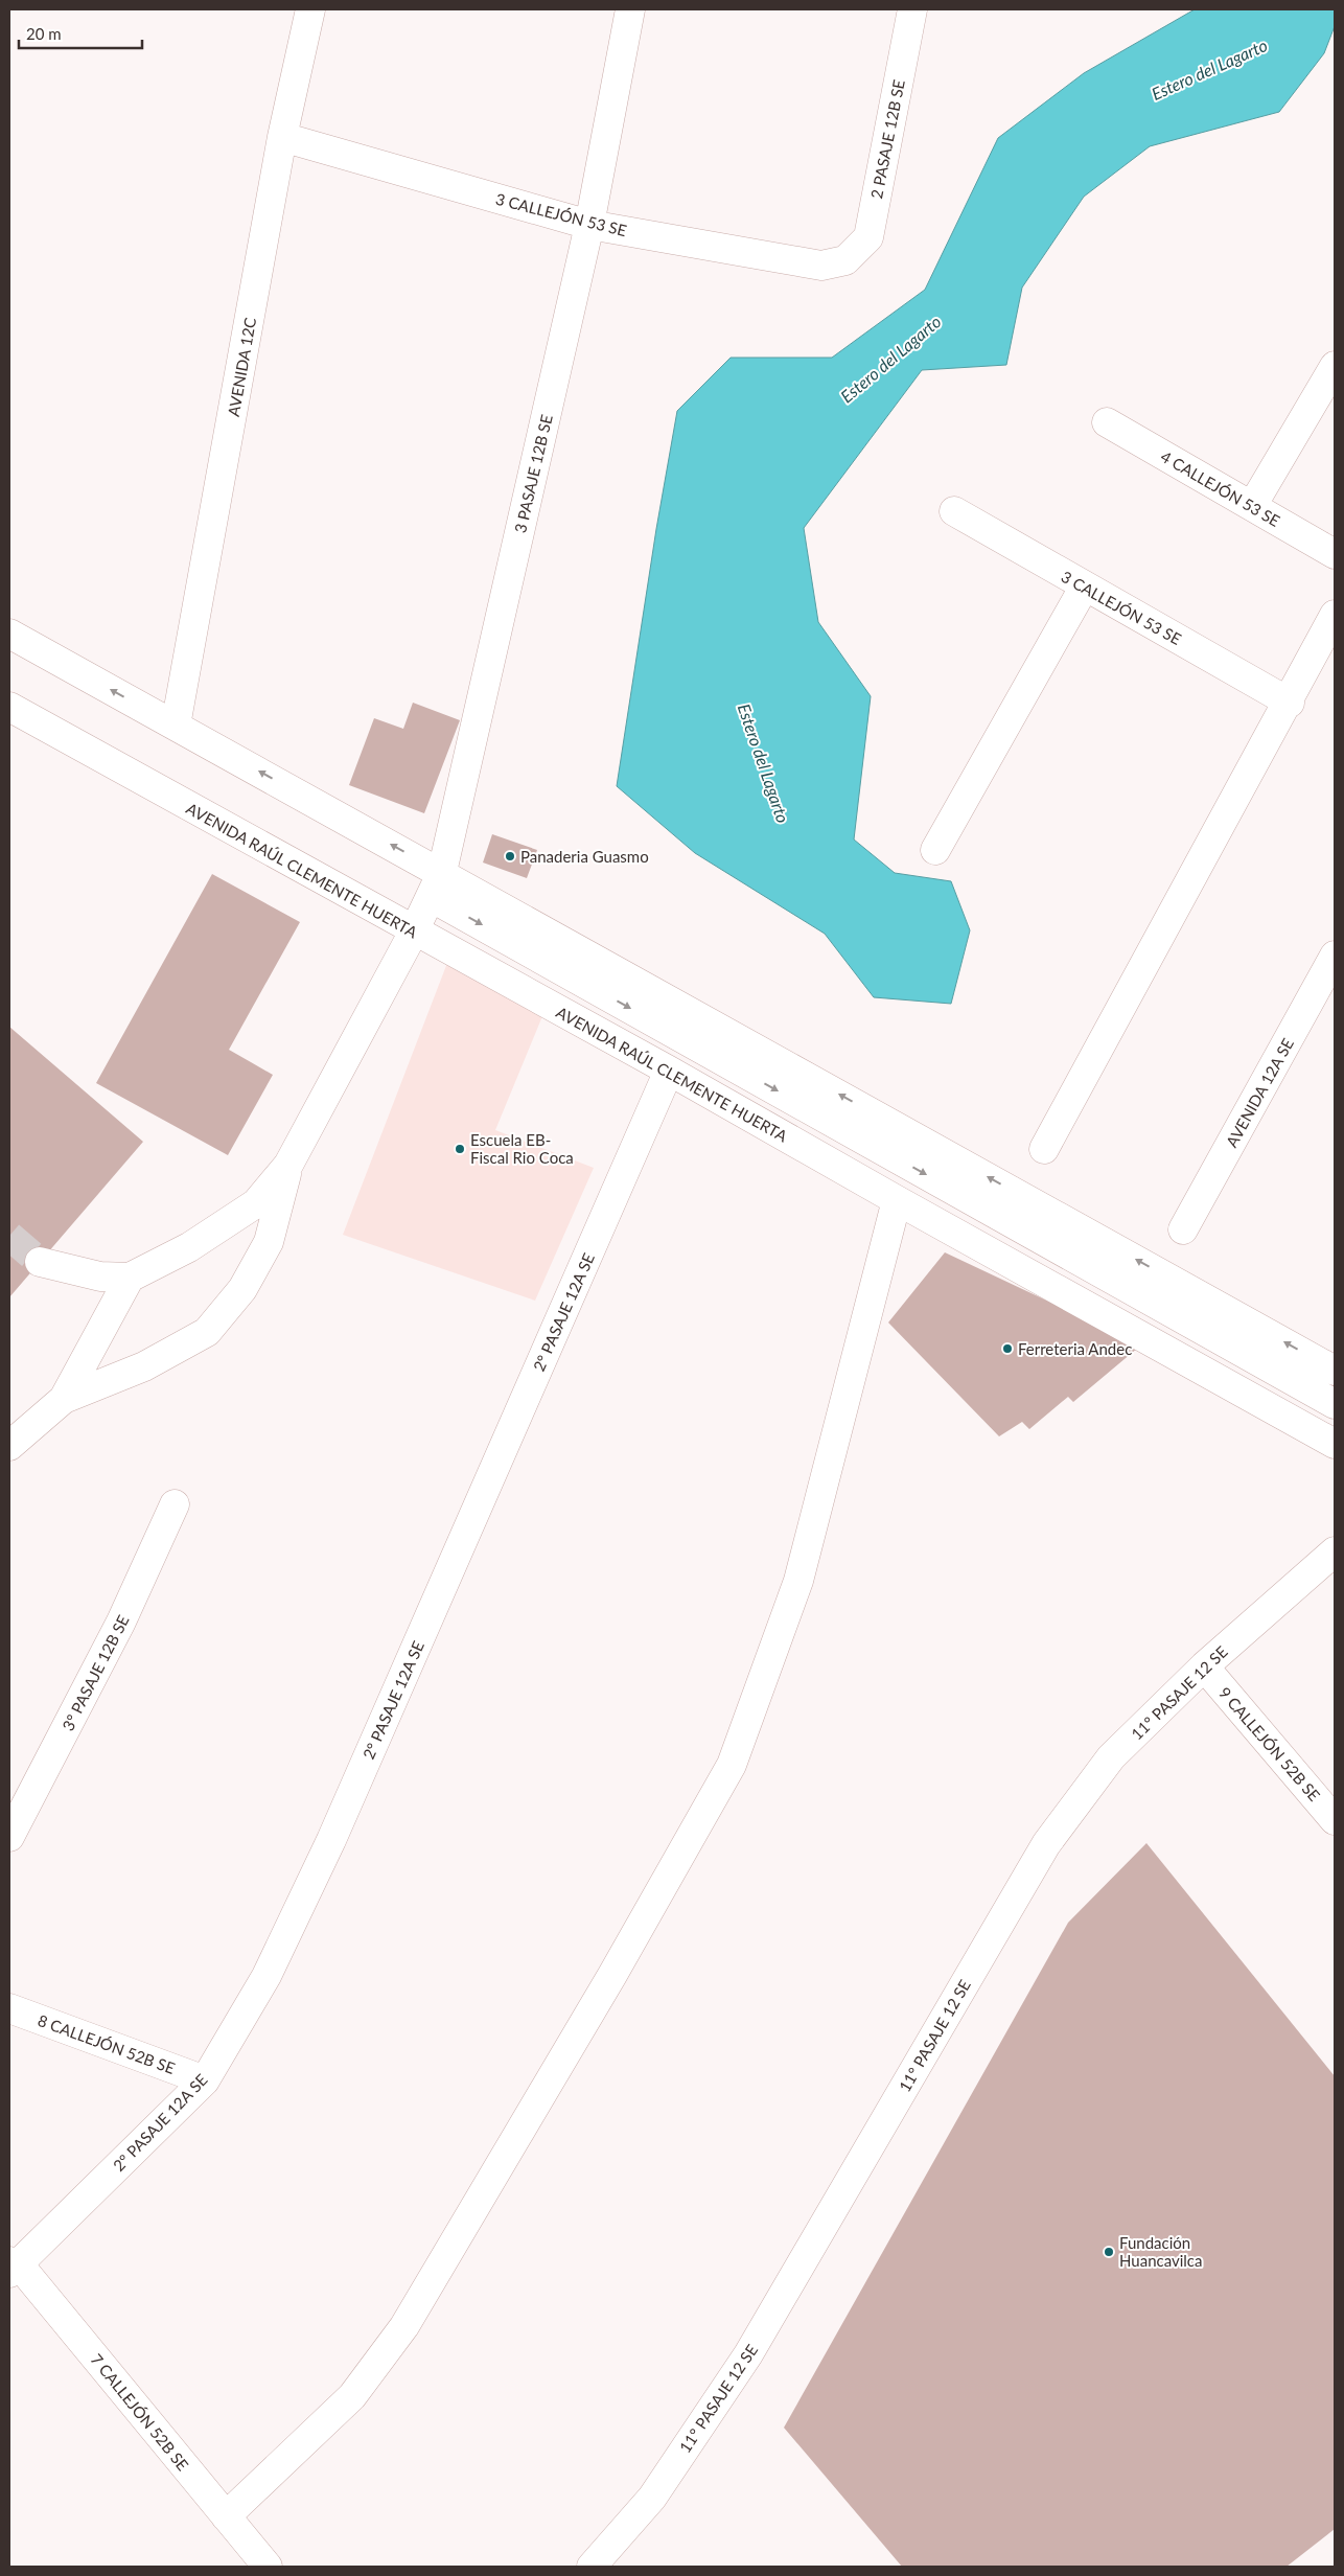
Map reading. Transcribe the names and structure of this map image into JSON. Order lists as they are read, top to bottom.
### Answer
{
  "streets": {
    "street": [
      "2 PASAJE 12B SE",
      "3 CALLEJÓN 53 SE",
      "AVENIDA 12C",
      "3 PASAJE 12B SE",
      "4 CALLEJÓN 53 SE",
      "AVENIDA RAÚL CLEMENTE HUERTA",
      "AVENIDA 12A SE",
      "2° PASAJE 12A SE",
      "3° PASAJE 12B SE",
      "11° PASAJE 12 SE",
      "9 CALLEJÓN 52B SE",
      "8 CALLEJÓN 52B SE",
      "7 CALLEJÓN 52B SE"
    ]
  },
  "crossings": [
    ["2 PASAJE 12B SE", "3 CALLEJÓN 53 SE"],
    ["3 CALLEJÓN 53 SE", "AVENIDA 12C"],
    ["3 CALLEJÓN 53 SE", "3 PASAJE 12B SE"],
    ["3 PASAJE 12B SE", "AVENIDA RAÚL CLEMENTE HUERTA"],
    ["AVENIDA RAÚL CLEMENTE HUERTA", "2° PASAJE 12A SE"],
    ["2° PASAJE 12A SE", "8 CALLEJÓN 52B SE"],
    ["2° PASAJE 12A SE", "7 CALLEJÓN 52B SE"],
    ["11° PASAJE 12 SE", "9 CALLEJÓN 52B SE"]
  ],
  "water": ["Estero del Lagarto"],
  "places": [
    "Panaderia Guasmo",
    "Escuela EB- Fiscal Rio Coca",
    "Ferreteria Andec",
    "Fundación Huancavilca"
  ],
  "scale_bar": "20 m"
}
